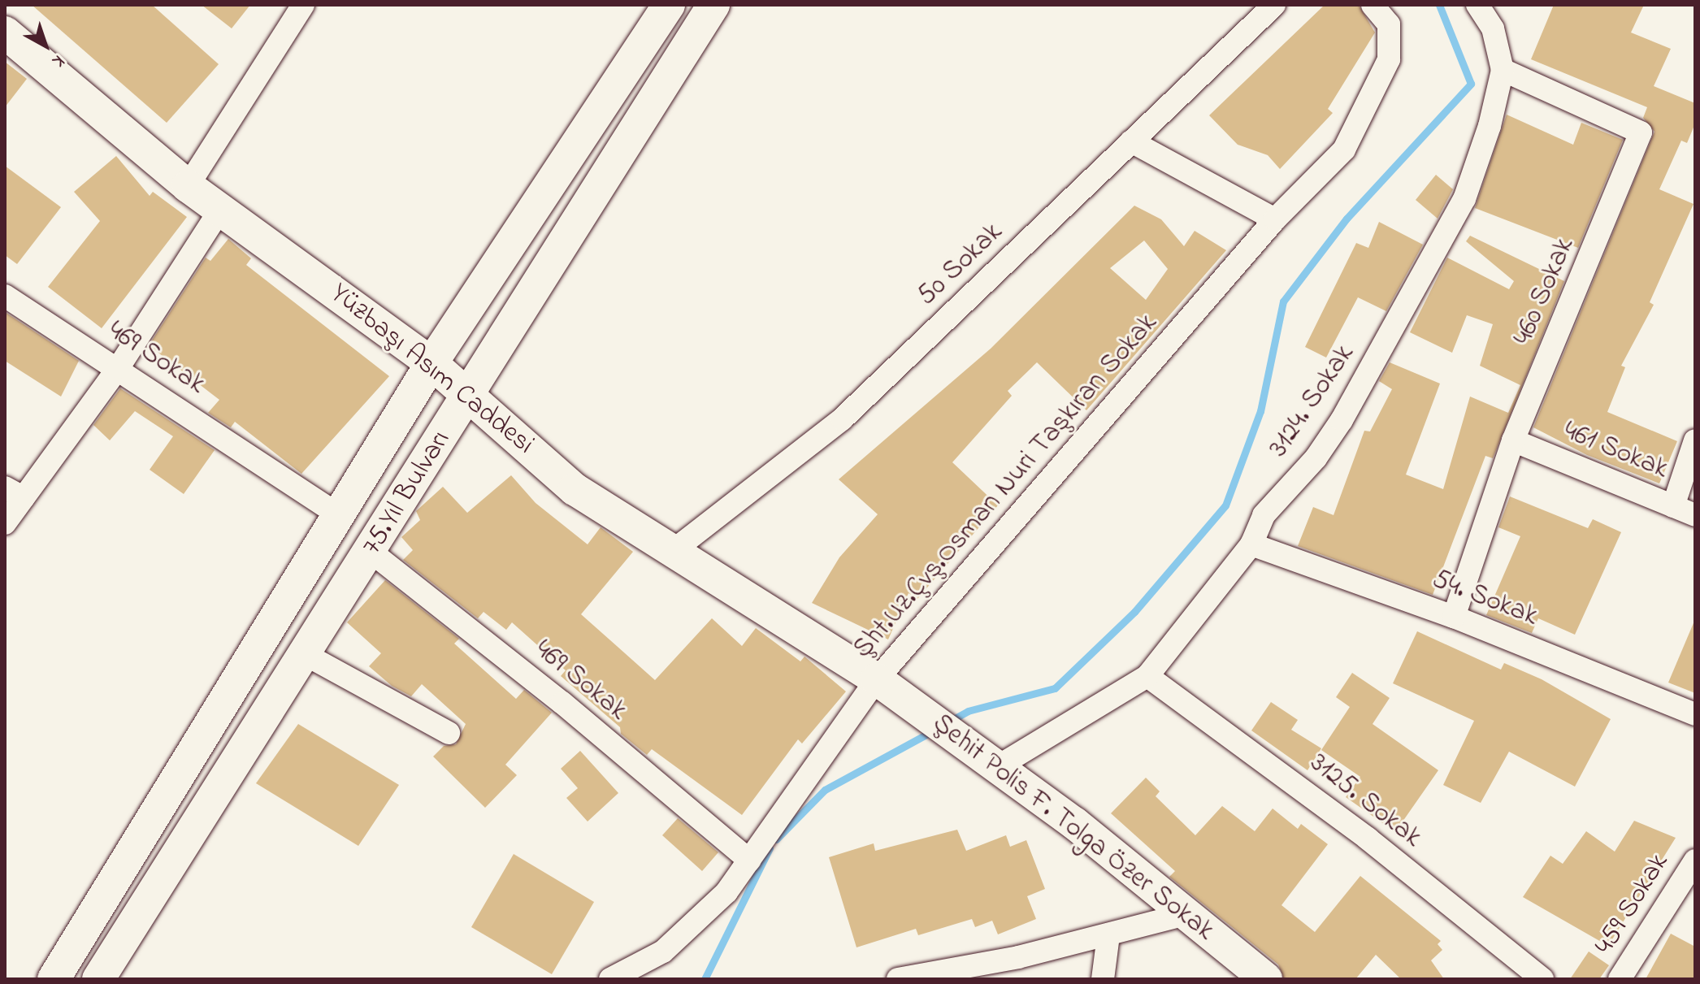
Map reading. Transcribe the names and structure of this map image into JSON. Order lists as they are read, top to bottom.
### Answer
{
  "streets": {
    "main road": ["Yüzbaşı Asım Caddesi", "75.Yıl Bulvarı", "Şehit Polis F. Tolga Özer Sokak"],
    "street": [
      "50 Sokak",
      "460 Sokak",
      "469 Sokak",
      "3124. Sokak",
      "461 Sokak",
      "Şht.Uz.Çvş.Osman Nuri Taşkıran Sokak",
      "54. Sokak",
      "3125. Sokak",
      "459 Sokak"
    ]
  },
  "crossings": [
    ["50 Sokak", "Yüzbaşı Asım Caddesi"],
    ["460 Sokak", "3124. Sokak"],
    ["460 Sokak", "461 Sokak"],
    ["460 Sokak", "54. Sokak"],
    ["469 Sokak", "Şht.Uz.Çvş.Osman Nuri Taşkıran Sokak"],
    ["469 Sokak", "75.Yıl Bulvarı"],
    ["Yüzbaşı Asım Caddesi", "Şht.Uz.Çvş.Osman Nuri Taşkıran Sokak"],
    ["Yüzbaşı Asım Caddesi", "75.Yıl Bulvarı"],
    ["Yüzbaşı Asım Caddesi", "Şehit Polis F. Tolga Özer Sokak"],
    ["3124. Sokak", "54. Sokak"],
    ["3124. Sokak", "3125. Sokak"],
    ["3124. Sokak", "Şehit Polis F. Tolga Özer Sokak"],
    ["Şht.Uz.Çvş.Osman Nuri Taşkıran Sokak", "Şehit Polis F. Tolga Özer Sokak"]
  ],
  "north": "bottom right"
}
